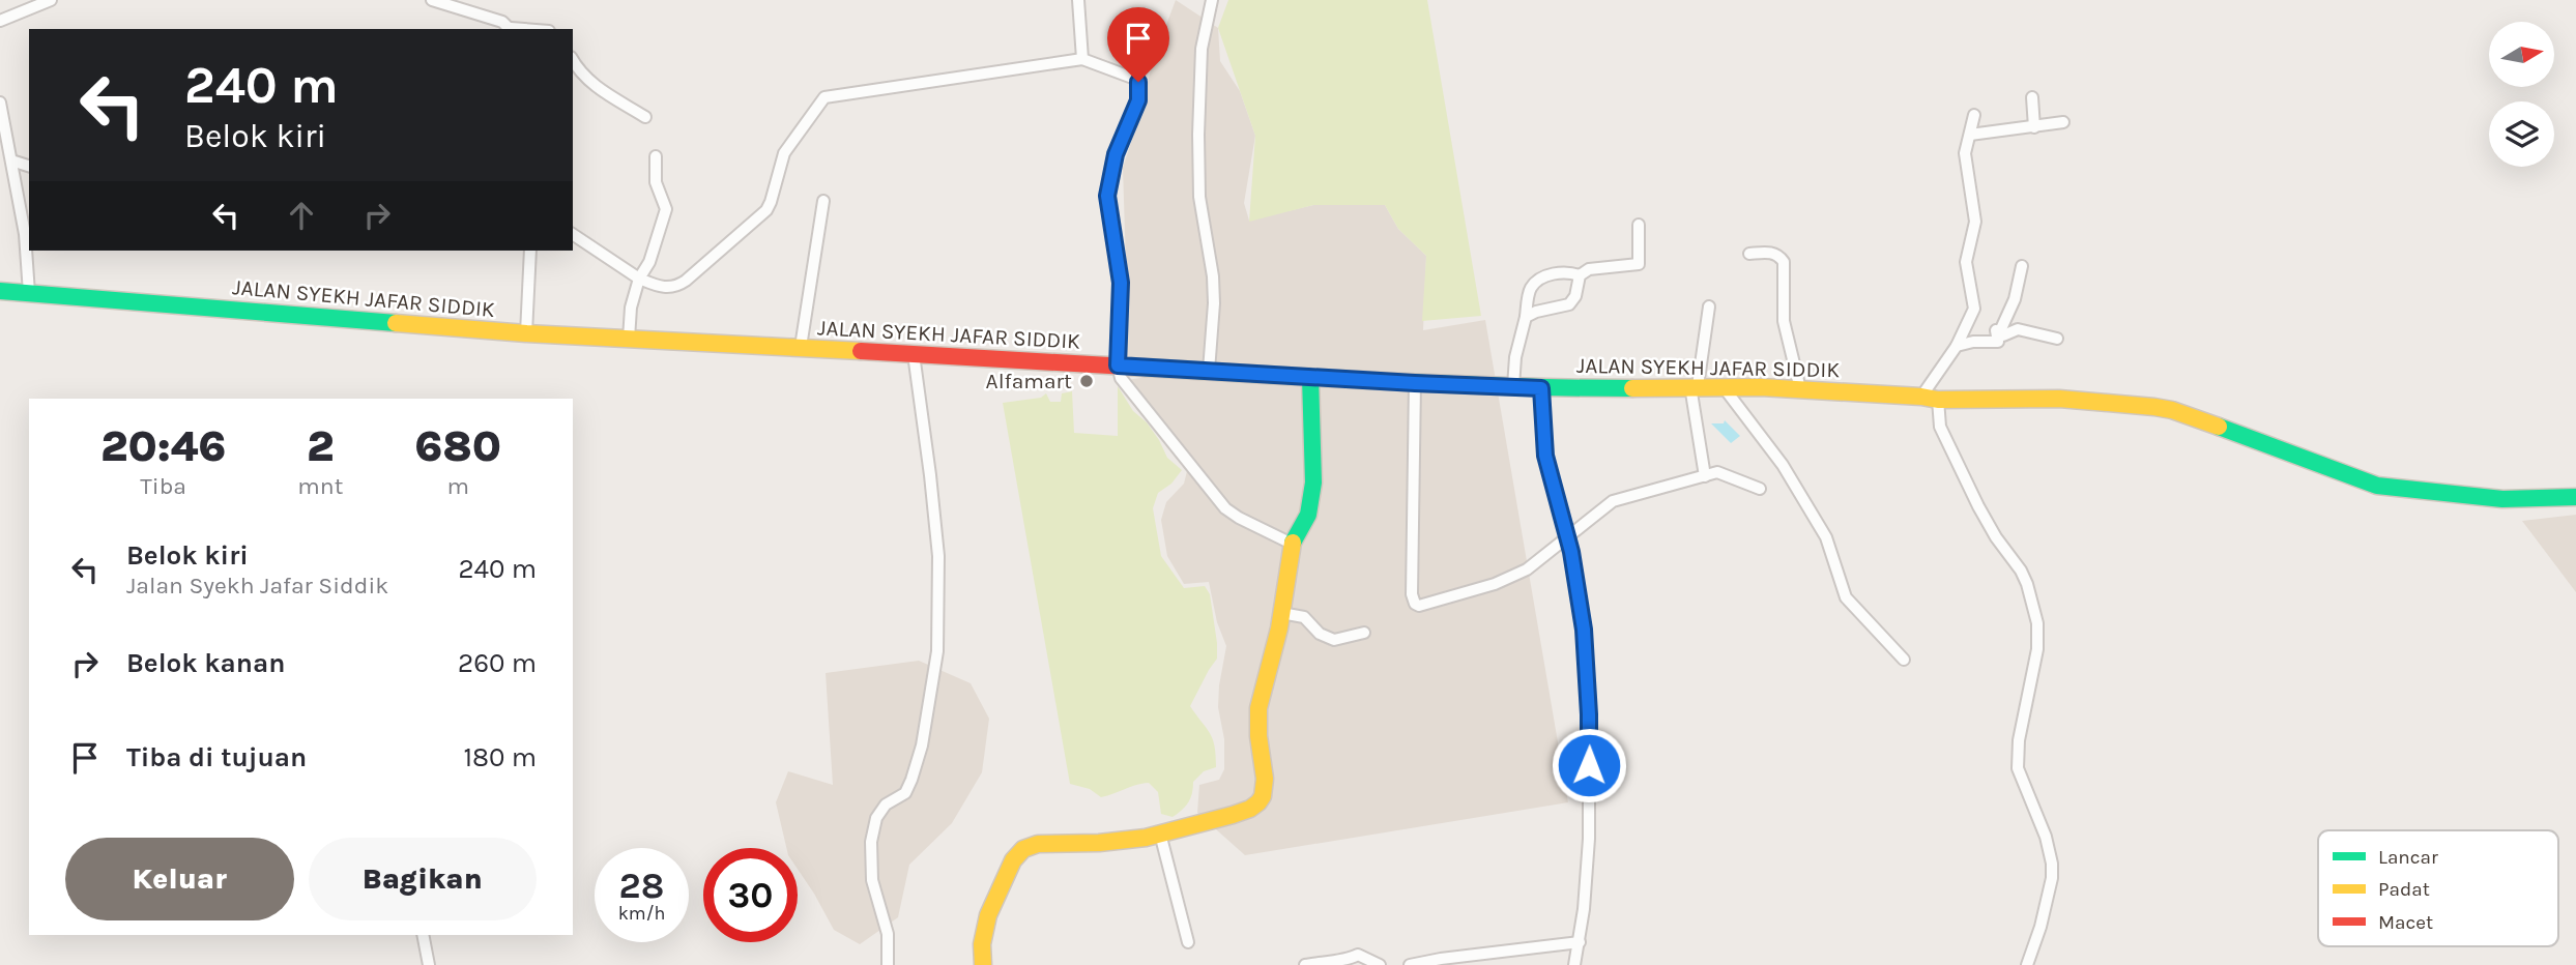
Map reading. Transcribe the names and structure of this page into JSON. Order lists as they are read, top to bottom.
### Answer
{
  "streets": {
    "main road": ["JALAN SYEKH JAFAR SIDDIK"]
  },
  "places": ["Alfamart"],
  "legend": ["Lancar", "Padat", "Macet"],
  "north": "right",
  "page": {
    "turn": ["240 m", "Belok kiri"],
    "eta": [
      "20:46",
      "Tiba",
      "2",
      "mnt",
      "680",
      "m"
    ],
    "list": [
      {
        "name": "Belok kiri",
        "note": "Jalan Syekh Jafar Siddik",
        "value": "240 m"
      },
      {
        "name": "Belok kanan",
        "value": "260 m"
      },
      {
        "name": "Tiba di tujuan",
        "value": "180 m"
      }
    ],
    "buttons": ["Keluar", "Bagikan"],
    "speed": "28 km/h",
    "limit": "30"
  }
}
